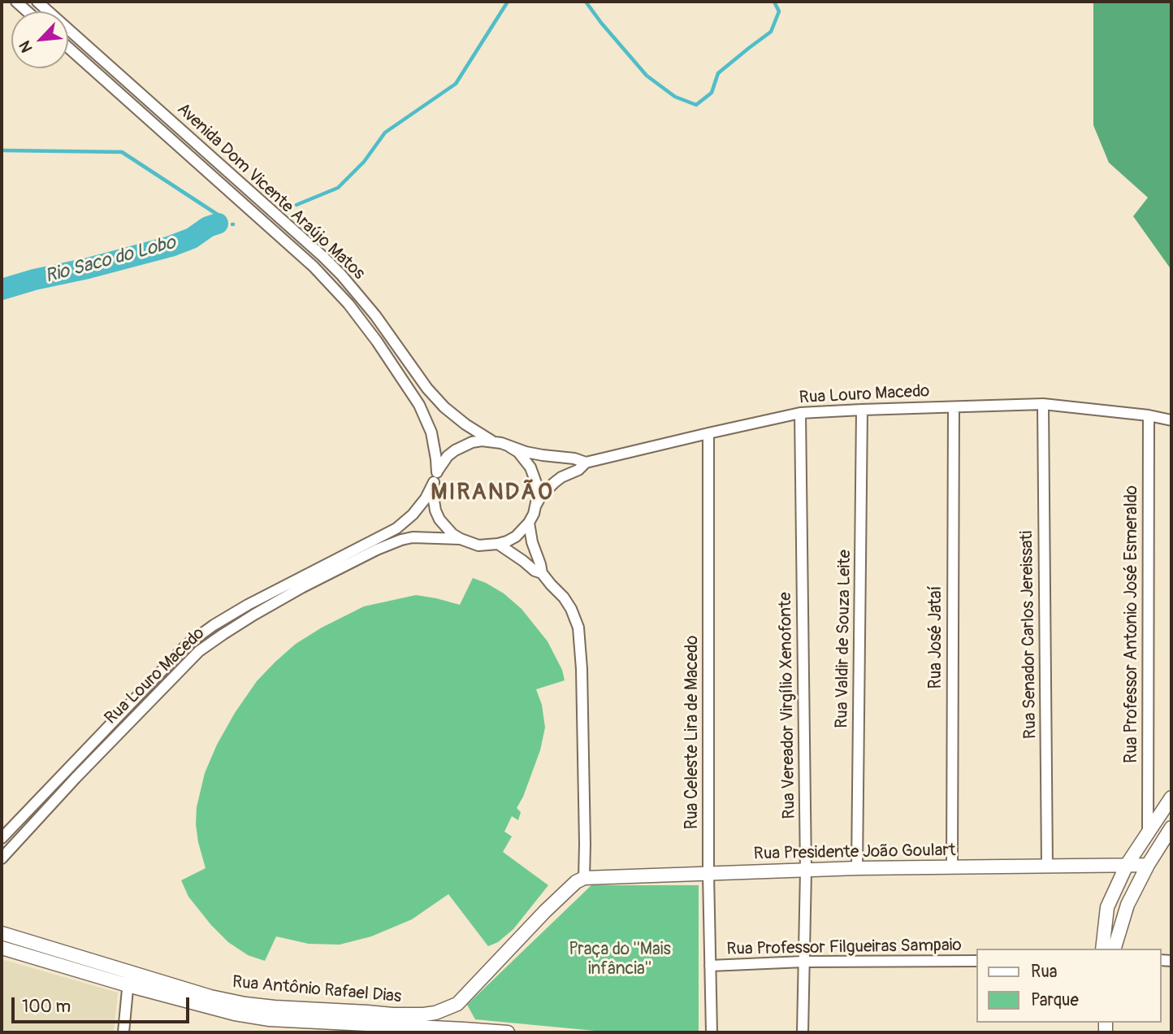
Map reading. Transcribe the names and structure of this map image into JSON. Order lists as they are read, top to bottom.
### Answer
{
  "streets": {
    "street": [
      "Avenida Dom Vicente Araújo Matos",
      "Rua Louro Macedo",
      "Rua Professor Antonio José Esmeraldo",
      "Rua Senador Carlos Jereissati",
      "Rua José Jataí",
      "Rua Valdir de Souza Leite",
      "Rua Vereador Virgílio Xenofonte",
      "Rua Celeste Lira de Macedo",
      "Rua Presidente João Goulart",
      "Rua Professor Filgueiras Sampaio",
      "Rua Antônio Rafael Dias"
    ]
  },
  "crossings": [
    ["Avenida Dom Vicente Araújo Matos", "Rua Louro Macedo"],
    ["Rua Louro Macedo", "Rua Professor Antonio José Esmeraldo"],
    ["Rua Louro Macedo", "Rua Senador Carlos Jereissati"],
    ["Rua Louro Macedo", "Rua José Jataí"],
    ["Rua Louro Macedo", "Rua Valdir de Souza Leite"],
    ["Rua Louro Macedo", "Rua Vereador Virgílio Xenofonte"],
    ["Rua Louro Macedo", "Rua Celeste Lira de Macedo"],
    ["Rua Senador Carlos Jereissati", "Rua Presidente João Goulart"],
    ["Rua José Jataí", "Rua Presidente João Goulart"],
    ["Rua Valdir de Souza Leite", "Rua Presidente João Goulart"],
    ["Rua Vereador Virgílio Xenofonte", "Rua Presidente João Goulart"],
    ["Rua Vereador Virgílio Xenofonte", "Rua Professor Filgueiras Sampaio"],
    ["Rua Celeste Lira de Macedo", "Rua Presidente João Goulart"],
    ["Rua Celeste Lira de Macedo", "Rua Professor Filgueiras Sampaio"],
    ["Rua Presidente João Goulart", "Rua Antônio Rafael Dias"]
  ],
  "districts": ["MIRANDÃO"],
  "water": ["Rio Saco do Lobo"],
  "parks": ["Praça do ''Mais infância''"],
  "legend": ["Rua", "Parque"],
  "scale_bar": "100 m",
  "north": "bottom left"
}
